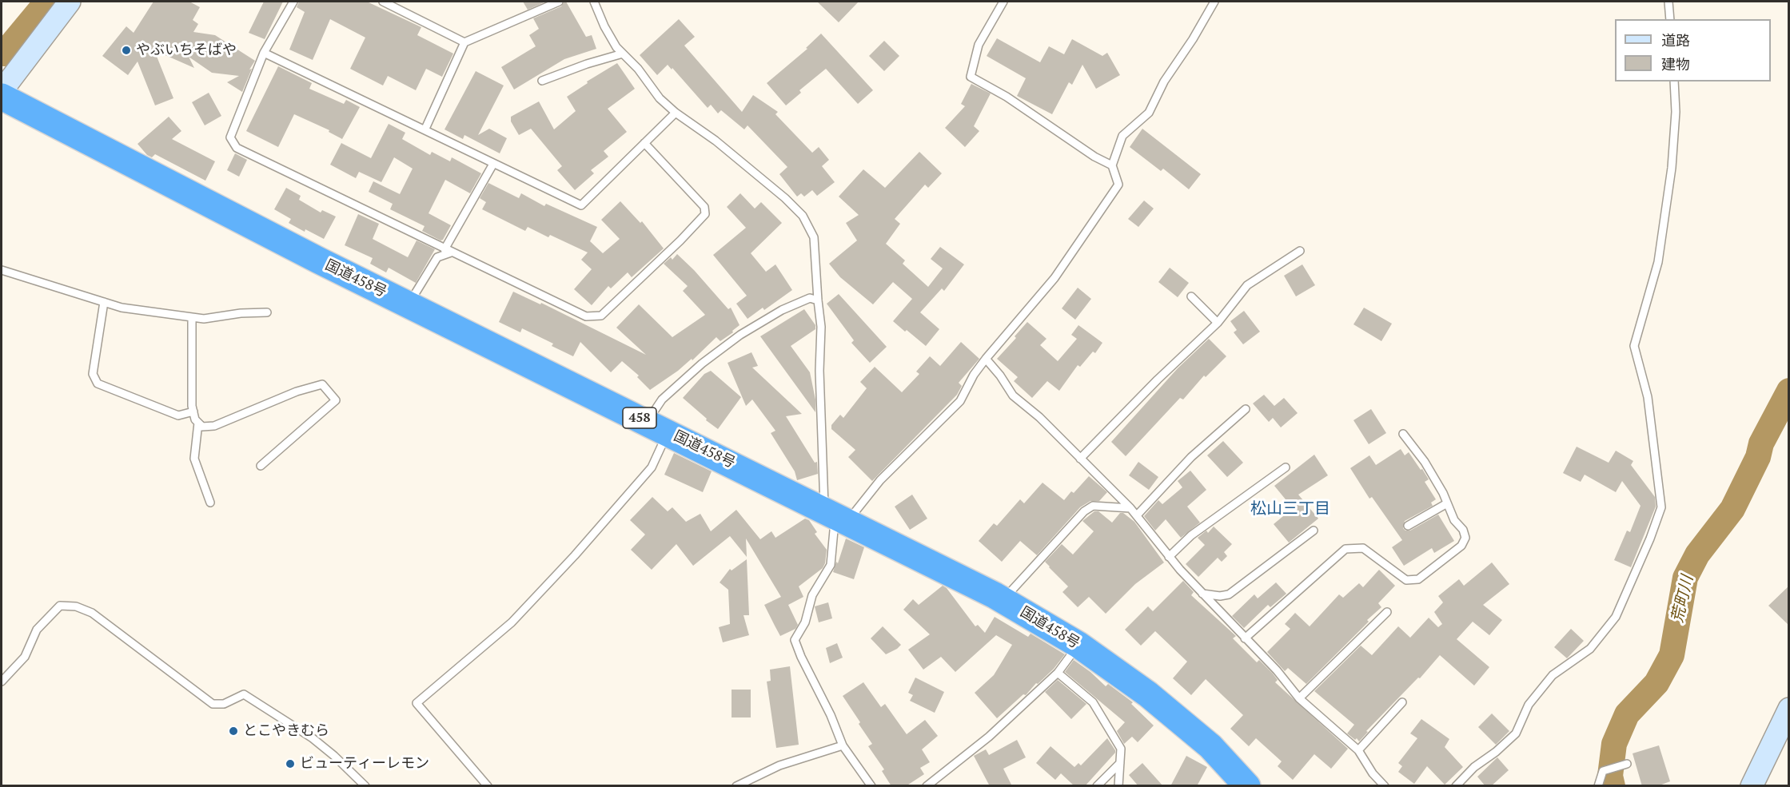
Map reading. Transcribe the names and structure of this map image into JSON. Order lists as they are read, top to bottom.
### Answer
{
  "streets": {
    "highway": ["国道458号", "458"]
  },
  "districts": ["松山三丁目"],
  "water": ["荒町川"],
  "places": ["やぶいちそばや", "とこやきむら", "ビューティーレモン"],
  "legend": ["道路", "建物"]
}
